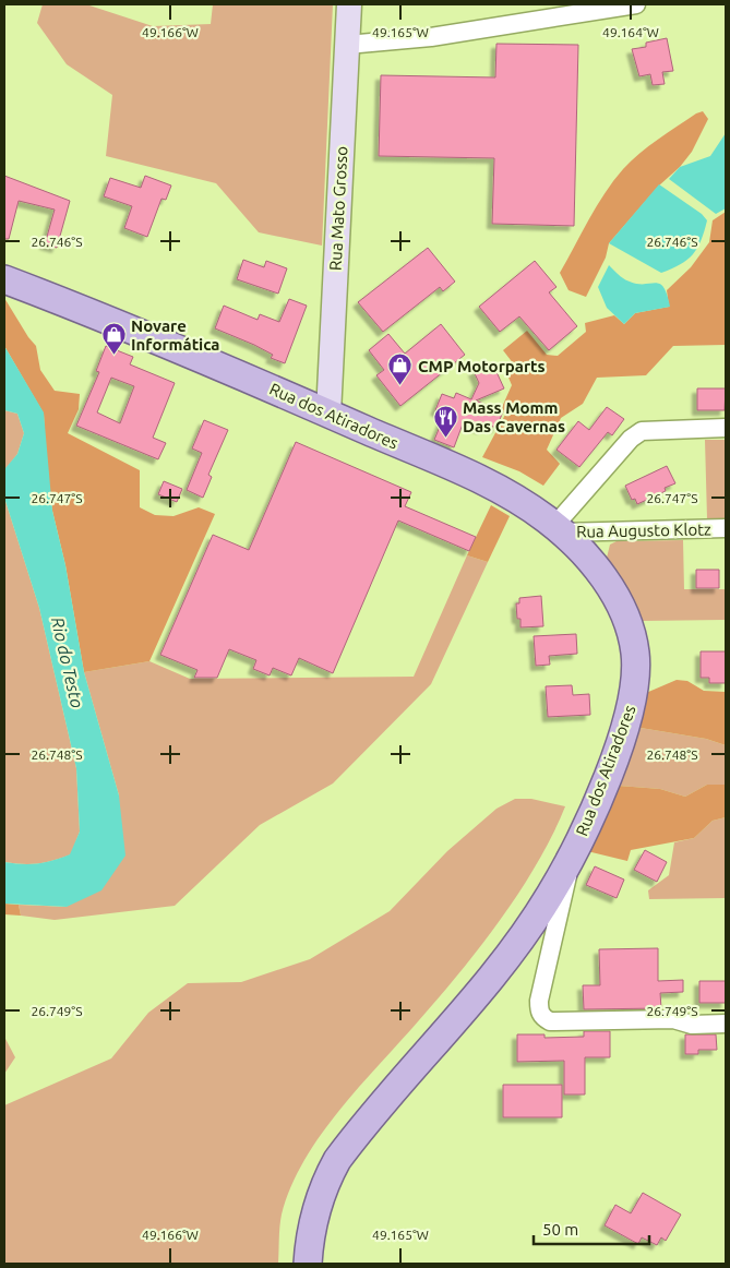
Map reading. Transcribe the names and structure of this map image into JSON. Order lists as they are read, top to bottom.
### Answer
{
  "streets": {
    "main road": ["Rua dos Atiradores"],
    "street": ["Rua Mato Grosso", "Rua Augusto Klotz"]
  },
  "crossings": [
    ["Rua Mato Grosso", "Rua dos Atiradores"],
    ["Rua dos Atiradores", "Rua Augusto Klotz"]
  ],
  "water": ["Rio do Testo"],
  "places": {
    "shop": ["Novare Informática", "CMP Motorparts"],
    "restaurant": ["Mass Momm Das Cavernas"]
  },
  "scale_bar": "50 m",
  "coordinates": [
    "49.166°W",
    "49.165°W",
    "49.164°W",
    "26.746°S",
    "26.747°S",
    "26.748°S",
    "26.749°S"
  ]
}
